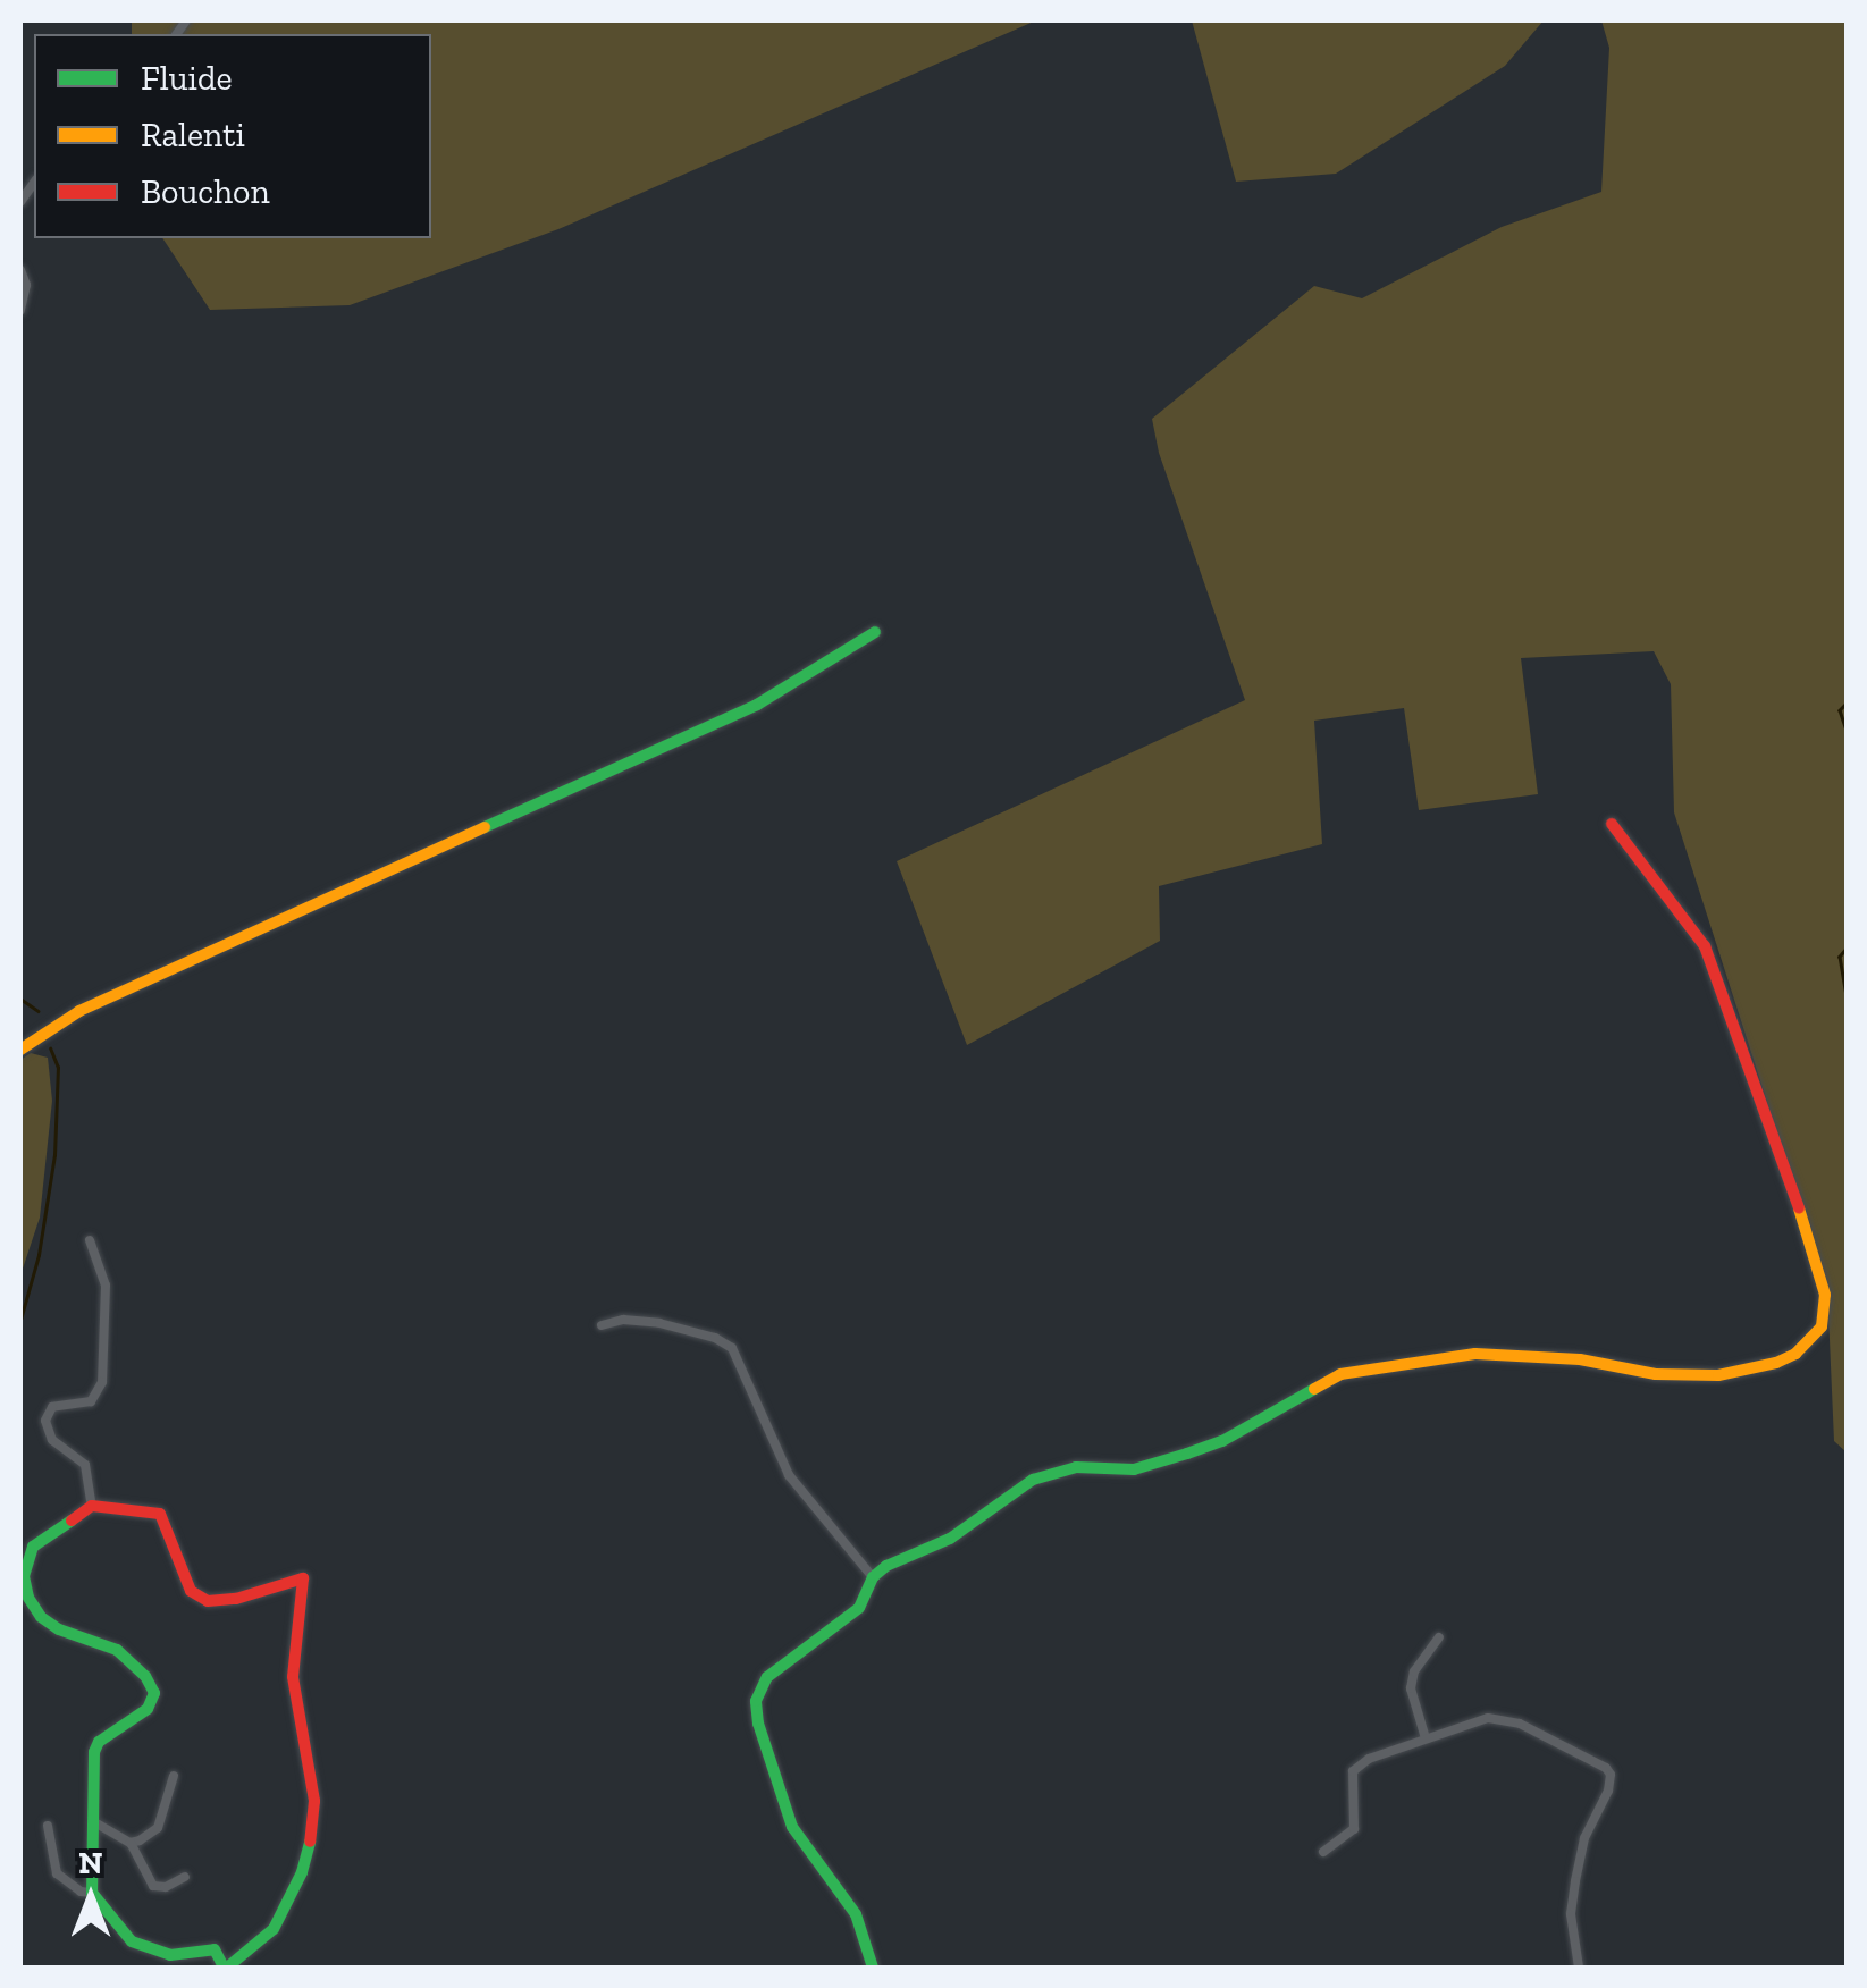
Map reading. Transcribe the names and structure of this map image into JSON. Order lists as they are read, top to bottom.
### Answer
{
  "legend": ["Fluide", "Ralenti", "Bouchon"],
  "north": "top"
}
